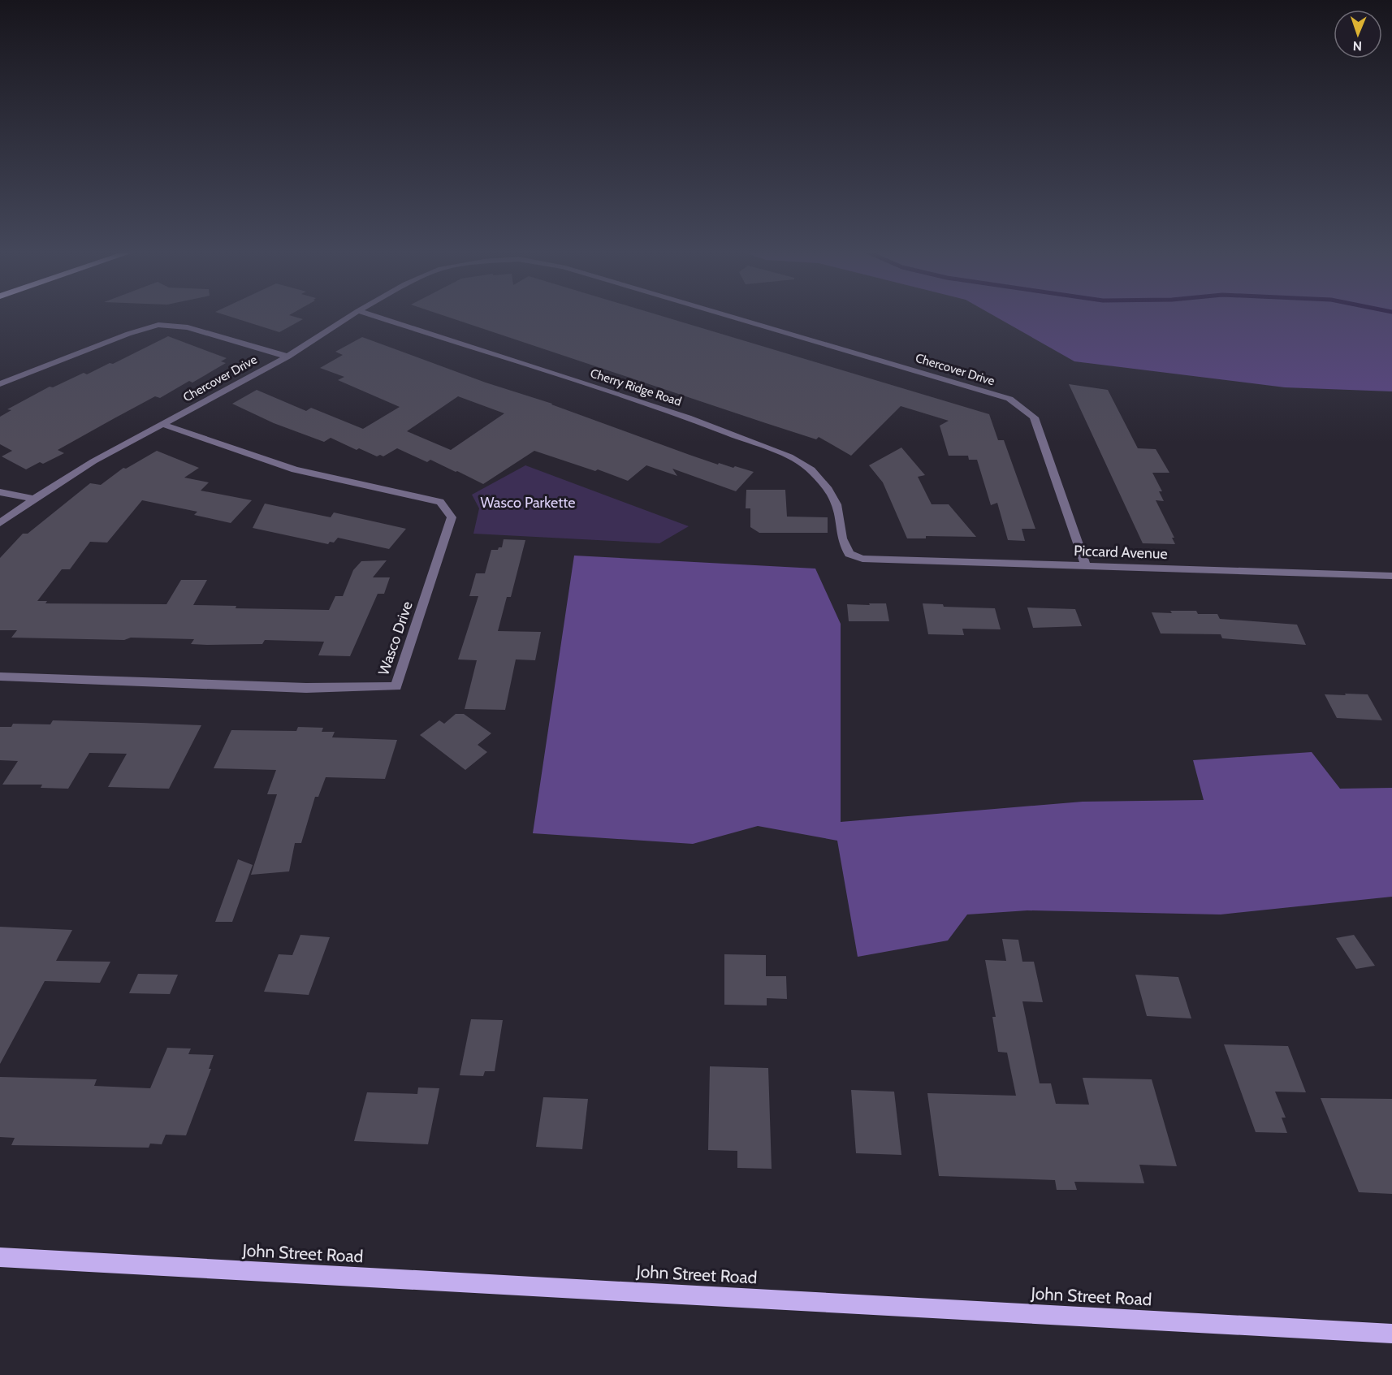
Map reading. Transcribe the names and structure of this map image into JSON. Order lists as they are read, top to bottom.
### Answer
{
  "streets": {
    "main road": ["John Street Road"],
    "street": [
      "Chercover Drive",
      "Cherry Ridge Road",
      "Piccard Avenue",
      "Wasco Drive"
    ]
  },
  "crossings": [
    ["Chercover Drive", "Piccard Avenue"],
    ["Chercover Drive", "Wasco Drive"],
    ["Cherry Ridge Road", "Piccard Avenue"]
  ],
  "parks": ["Wasco Parkette"],
  "north": "bottom"
}
